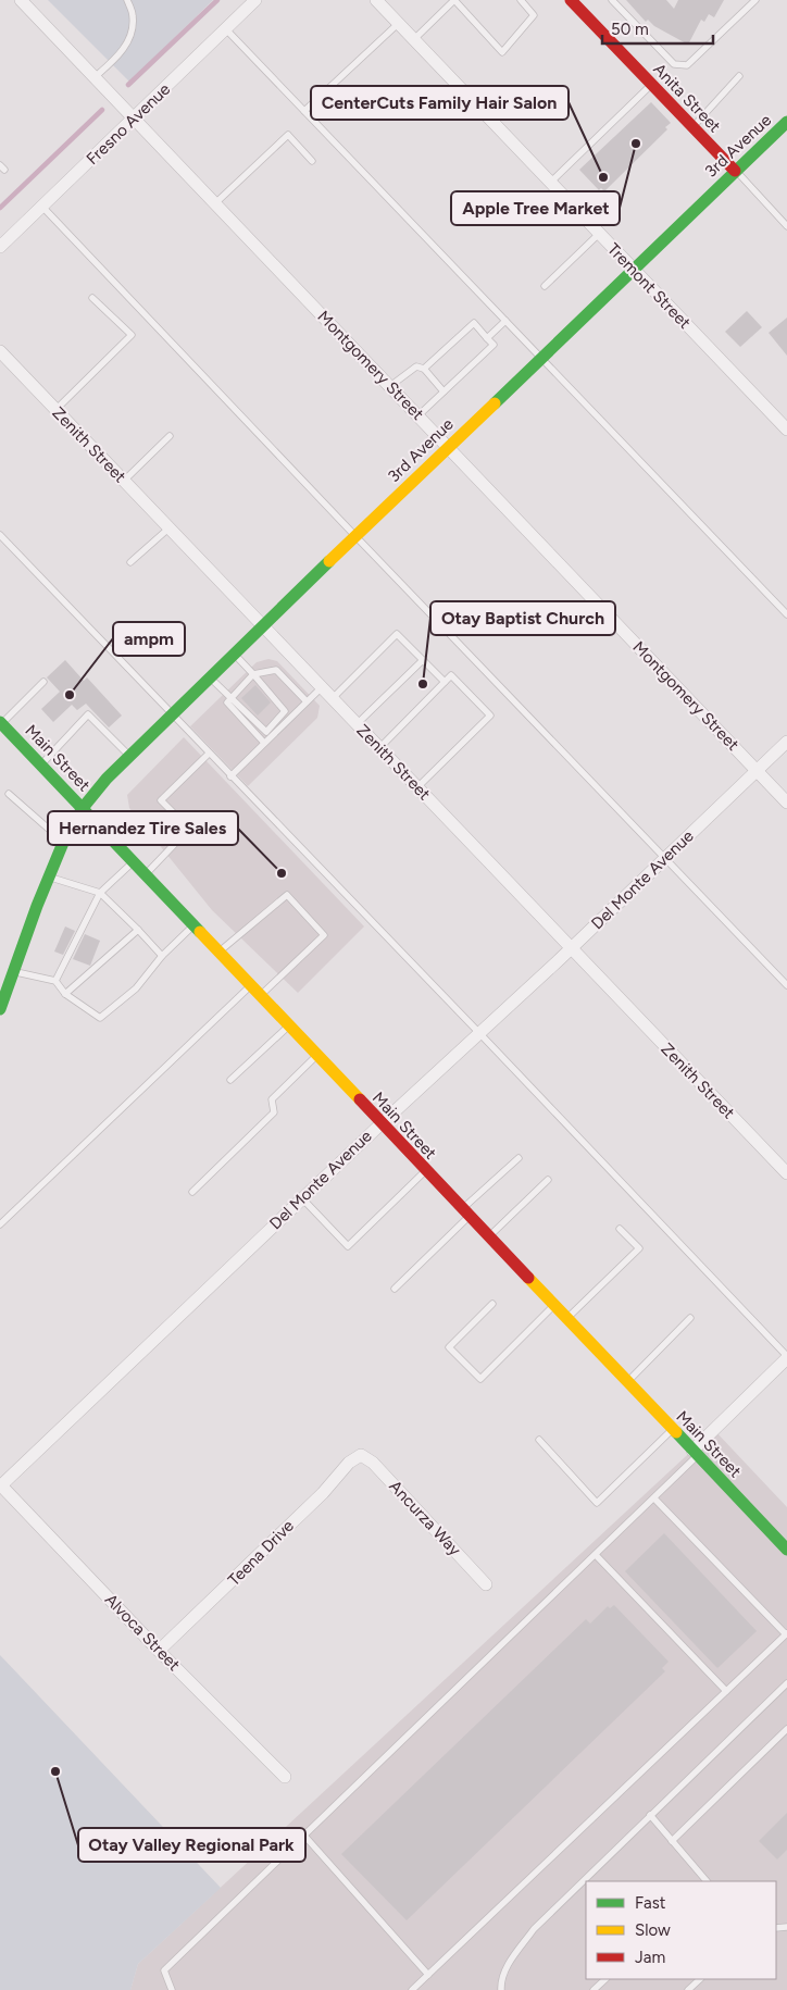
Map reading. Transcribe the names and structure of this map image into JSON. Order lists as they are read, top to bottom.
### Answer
{
  "streets": {
    "main road": ["Anita Street", "3rd Avenue", "Main Street"],
    "street": [
      "Fresno Avenue",
      "Tremont Street",
      "Montgomery Street",
      "Zenith Street",
      "Del Monte Avenue",
      "Ancurza Way",
      "Teena Drive",
      "Alvoca Street"
    ]
  },
  "crossings": [
    ["Anita Street", "3rd Avenue"],
    ["Fresno Avenue", "Montgomery Street"],
    ["3rd Avenue", "Tremont Street"],
    ["3rd Avenue", "Montgomery Street"],
    ["3rd Avenue", "Zenith Street"],
    ["3rd Avenue", "Main Street"],
    ["Montgomery Street", "Del Monte Avenue"],
    ["Zenith Street", "Del Monte Avenue"],
    ["Main Street", "Del Monte Avenue"],
    ["Del Monte Avenue", "Alvoca Street"],
    ["Ancurza Way", "Teena Drive"],
    ["Teena Drive", "Alvoca Street"]
  ],
  "places": [
    "Apple Tree Market",
    "CenterCuts Family Hair Salon",
    "Otay Baptist Church",
    "ampm",
    "Hernandez Tire Sales",
    "Otay Valley Regional Park"
  ],
  "legend": ["Fast", "Slow", "Jam"],
  "scale_bar": "50 m"
}
